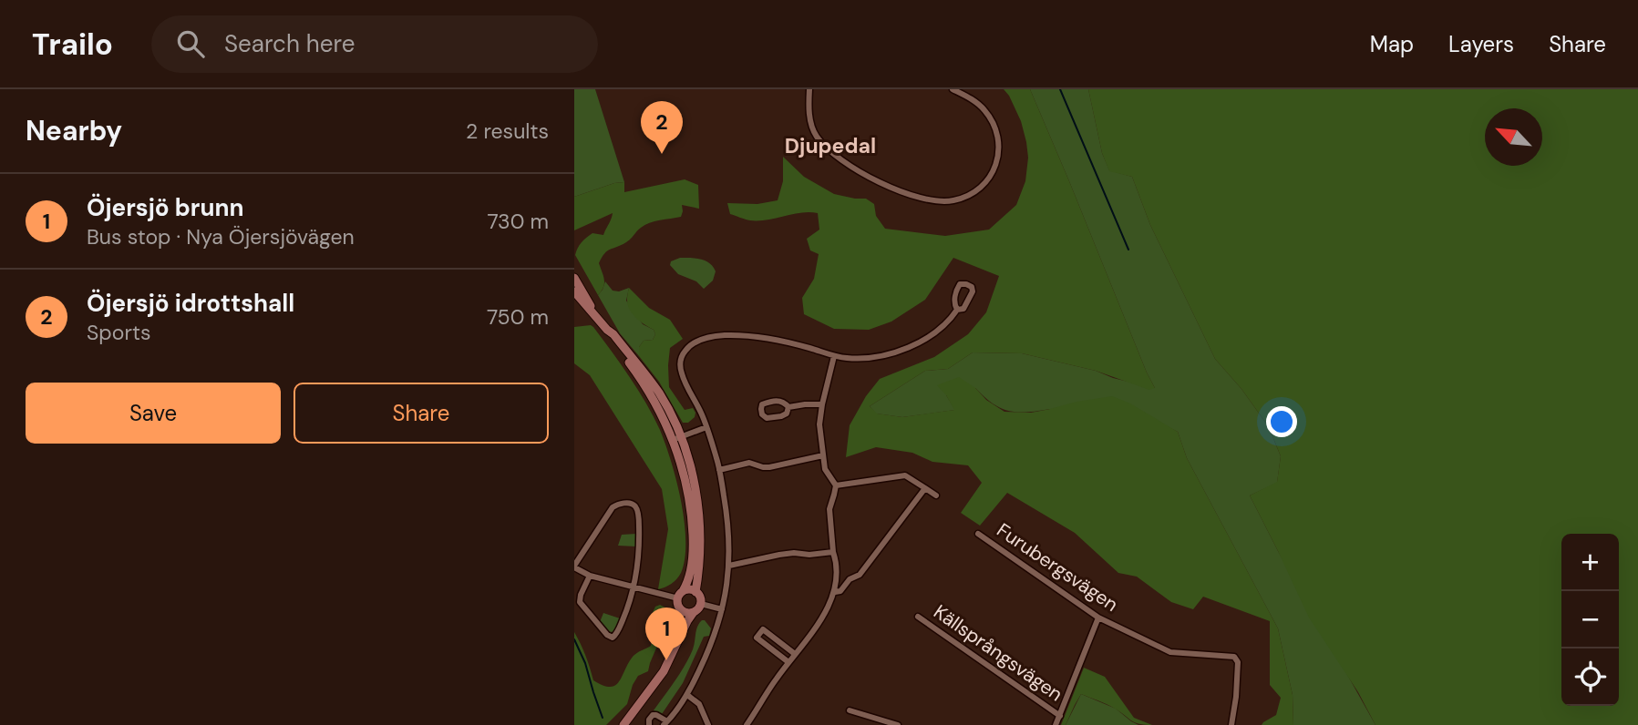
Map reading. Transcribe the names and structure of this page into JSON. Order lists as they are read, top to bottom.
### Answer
{
  "streets": {
    "street": ["Furubergsvägen", "Källsprångsvägen"]
  },
  "districts": ["Djupedal"],
  "north": "top left",
  "page": {
    "header": "Trailo",
    "search": "Search here",
    "nav": ["Map", "Layers", "Share"],
    "heading": ["Nearby", "2 results"],
    "pins": ["2", "1"],
    "list": [
      {
        "mark": "1",
        "name": "Öjersjö brunn",
        "note": "Bus stop · Nya Öjersjövägen",
        "value": "730 m"
      },
      {
        "mark": "2",
        "name": "Öjersjö idrottshall",
        "note": "Sports",
        "value": "750 m"
      }
    ],
    "buttons": ["Save", "Share"],
    "map_buttons": ["+", "−"]
  }
}
